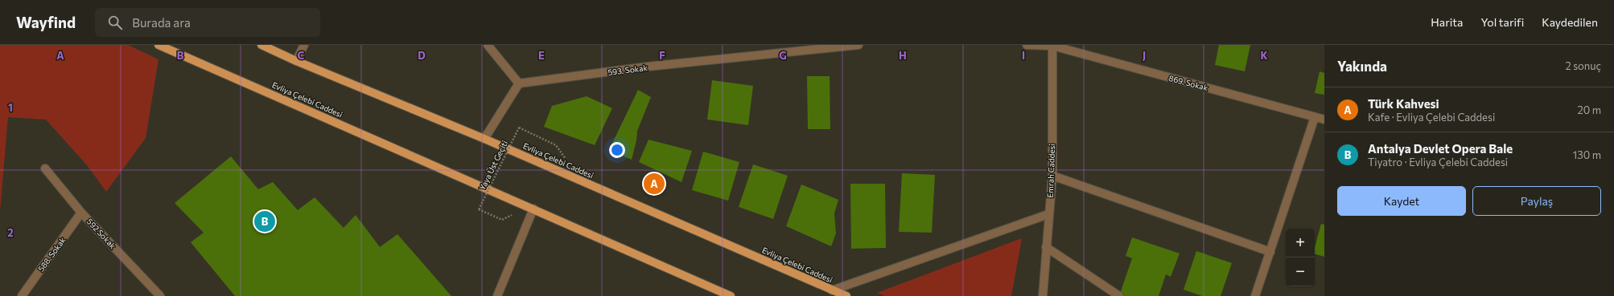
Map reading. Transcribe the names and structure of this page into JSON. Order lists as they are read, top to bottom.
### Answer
{
  "streets": {
    "main road": ["Evliya Çelebi Caddesi"],
    "street": [
      "593. Sokak",
      "869. Sokak",
      "Emrah Caddesi",
      "592 Sokak",
      "588. Sokak"
    ],
    "path": ["Yaya Üst Geçiti"]
  },
  "crossings": [
    ["869. Sokak", "Emrah Caddesi"],
    ["592 Sokak", "588. Sokak"]
  ],
  "page": {
    "header": "Wayfind",
    "search": "Burada ara",
    "nav": ["Harita", "Yol tarifi", "Kaydedilen"],
    "heading": ["Yakında", "2 sonuç"],
    "list": [
      {
        "mark": "A",
        "name": "Türk Kahvesi",
        "note": "Kafe · Evliya Çelebi Caddesi",
        "value": "20 m"
      },
      {
        "mark": "B",
        "name": "Antalya Devlet Opera Bale",
        "note": "Tiyatro · Evliya Çelebi Caddesi",
        "value": "130 m"
      }
    ],
    "pins": ["A", "B"],
    "buttons": ["Kaydet", "Paylaş"],
    "map_buttons": ["+", "−"]
  },
  "grid": {
    "columns": [
      "A",
      "B",
      "C",
      "D",
      "E",
      "F",
      "G",
      "H",
      "I",
      "J",
      "K"
    ],
    "rows": ["1", "2"]
  }
}
